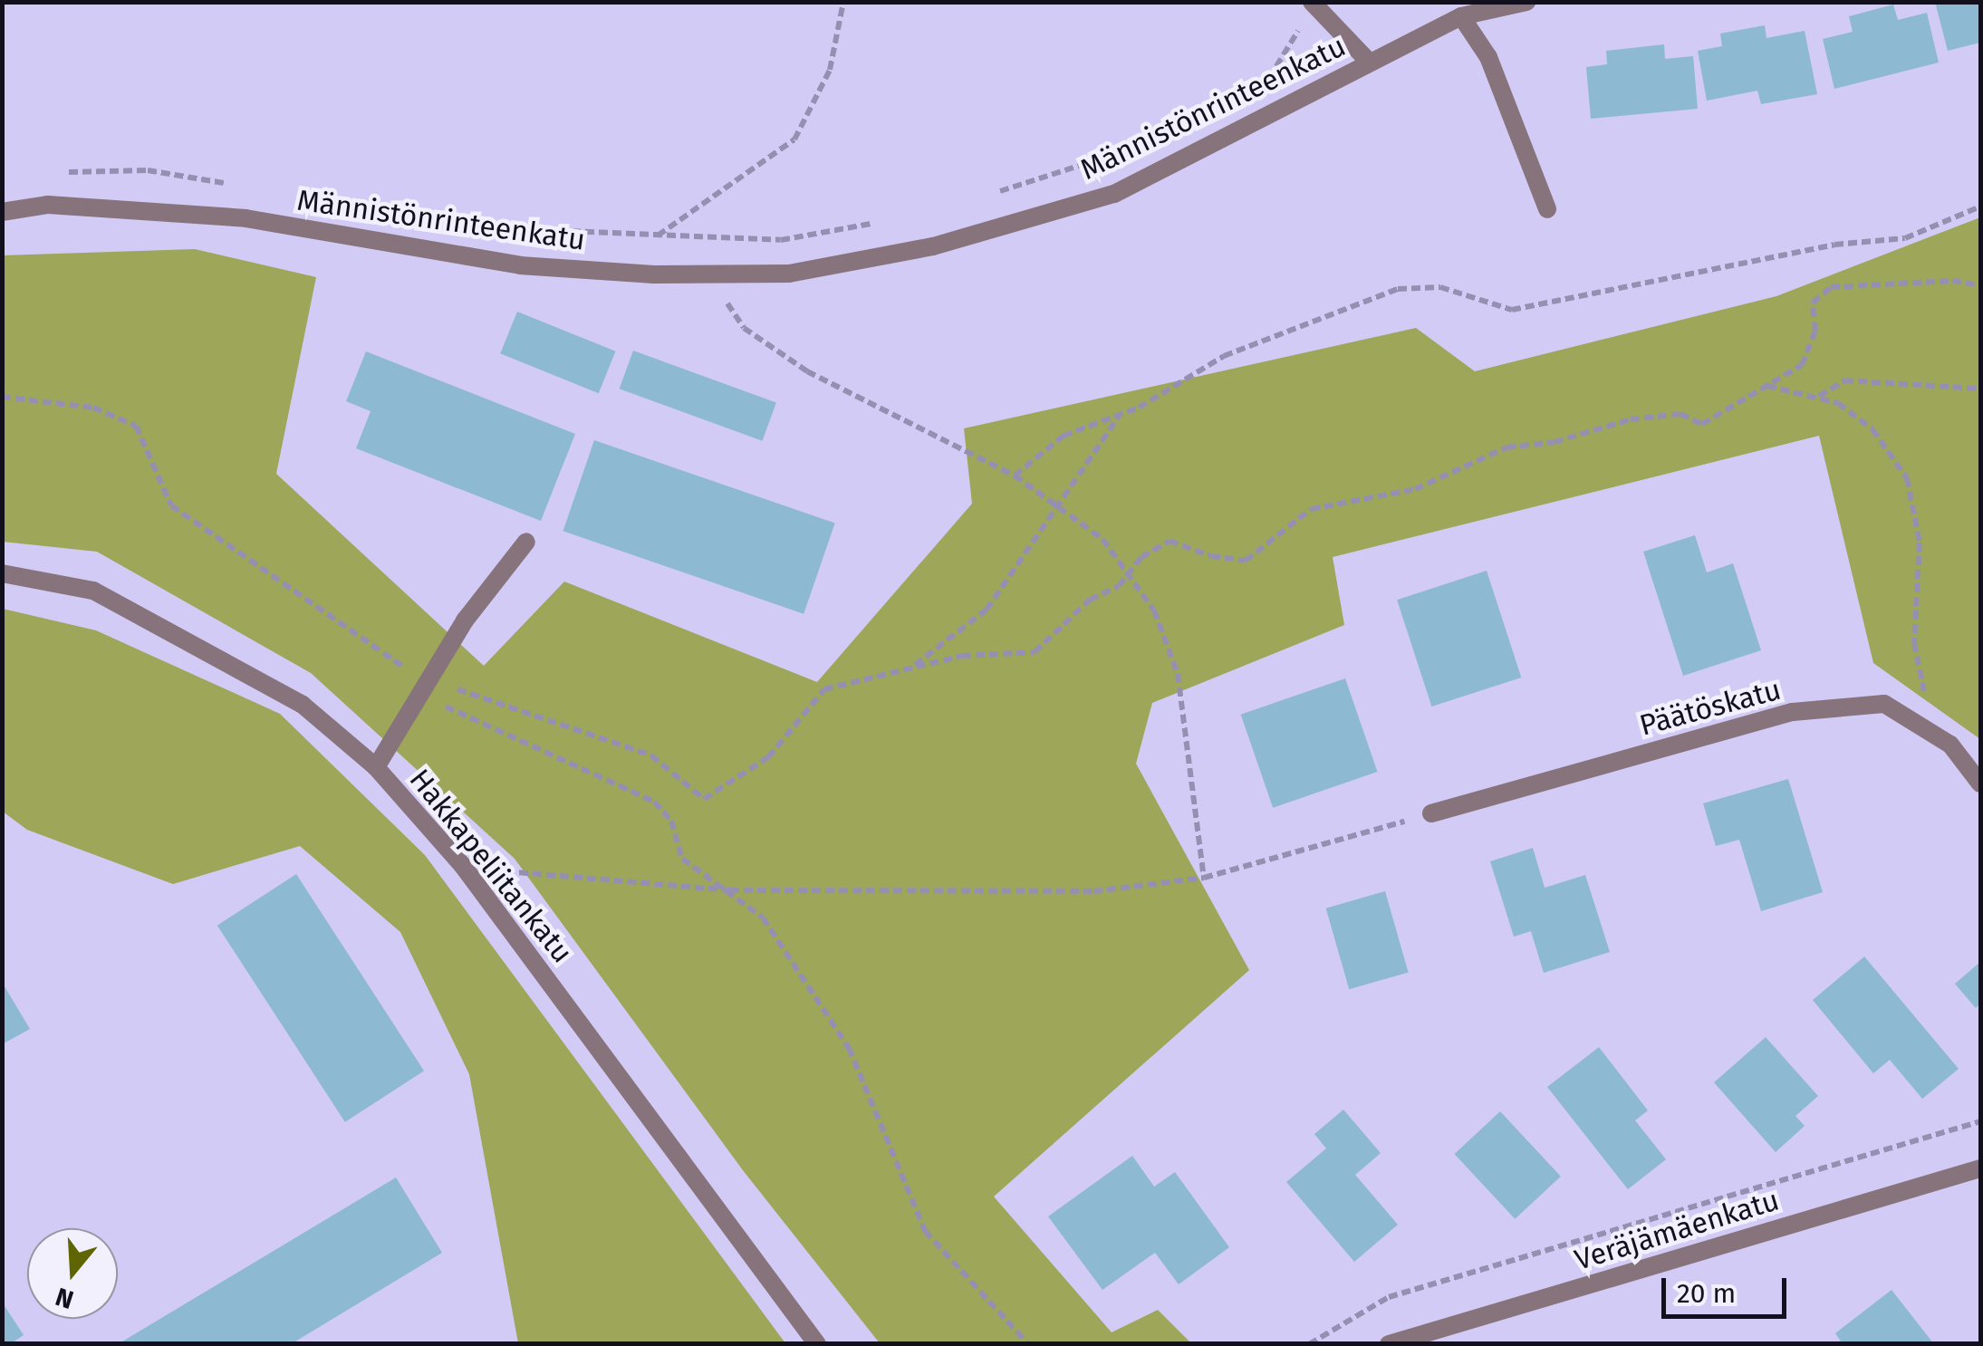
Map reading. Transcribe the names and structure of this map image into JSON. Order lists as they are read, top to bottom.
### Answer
{
  "streets": {
    "street": [
      "Männistönrinteenkatu",
      "Päätöskatu",
      "Hakkapeliitankatu",
      "Veräjämäenkatu"
    ]
  },
  "scale_bar": "20 m",
  "north": "bottom"
}
